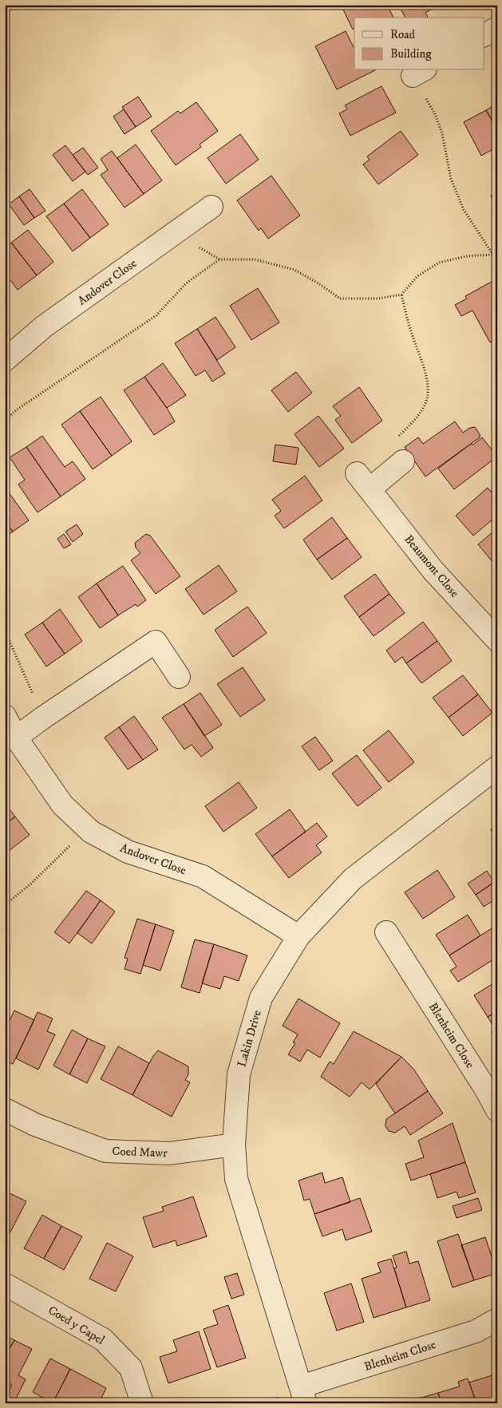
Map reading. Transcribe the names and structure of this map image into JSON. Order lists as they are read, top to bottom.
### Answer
{
  "streets": {
    "street": [
      "Andover Close",
      "Beaumont Close",
      "Blenheim Close",
      "Lakin Drive",
      "Coed Mawr",
      "Coed y Capel"
    ]
  },
  "crossings": [
    ["Andover Close", "Lakin Drive"],
    ["Blenheim Close", "Lakin Drive"],
    ["Lakin Drive", "Coed Mawr"]
  ],
  "legend": ["Road", "Building"]
}
